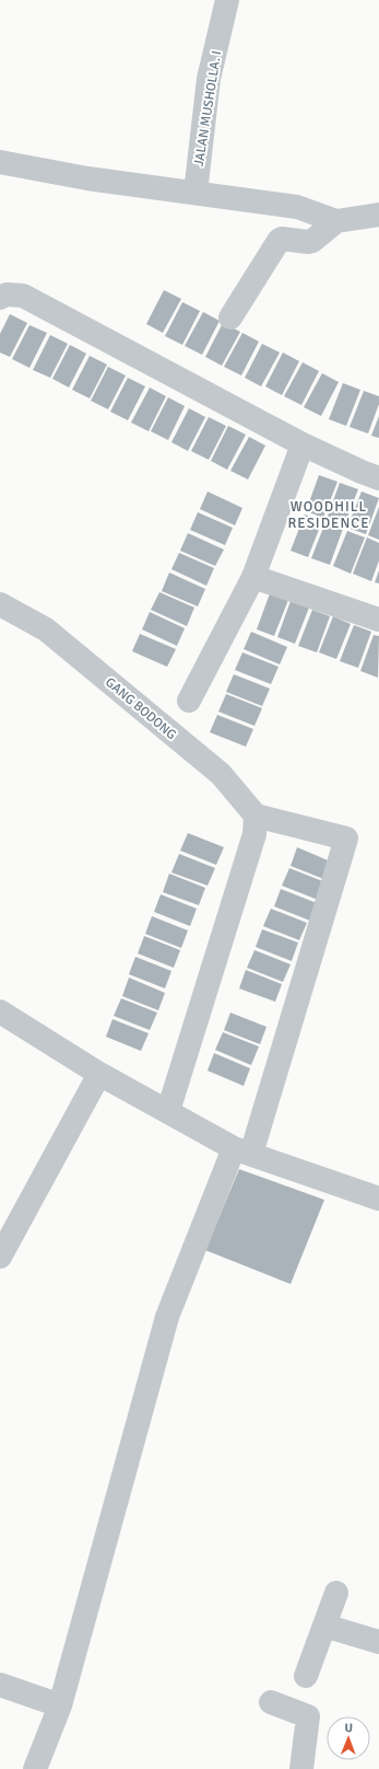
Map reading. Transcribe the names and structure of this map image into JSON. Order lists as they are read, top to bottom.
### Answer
{
  "streets": {
    "street": ["JALAN MUSHOLLA. I", "GANG BODONG"]
  },
  "districts": ["WOODHILL RESIDENCE"],
  "north": "top"
}
